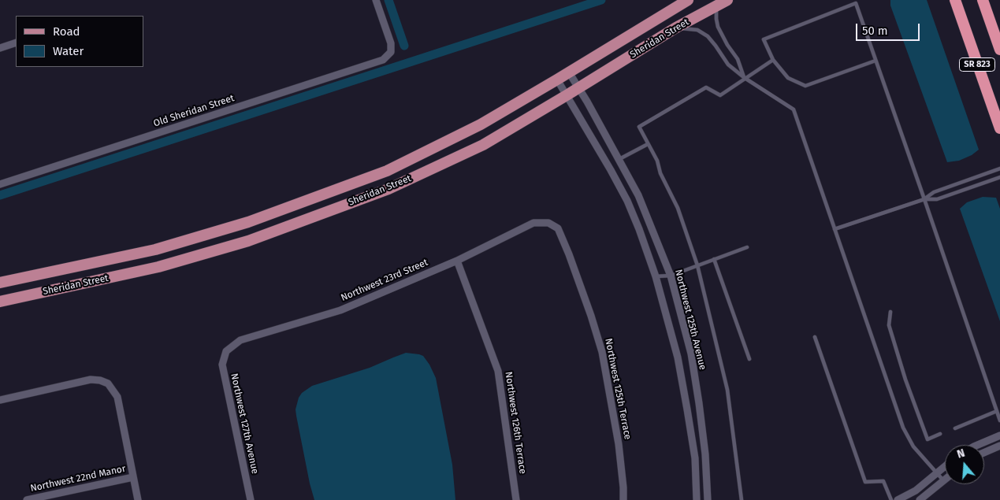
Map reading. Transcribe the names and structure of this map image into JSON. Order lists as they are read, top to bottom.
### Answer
{
  "streets": {
    "highway": ["SR 823"],
    "main road": ["Sheridan Street"],
    "street": [
      "Old Sheridan Street",
      "Northwest 23rd Street",
      "Northwest 125th Avenue",
      "Northwest 125th Terrace",
      "Northwest 126th Terrace",
      "Northwest 127th Avenue",
      "Northwest 22nd Manor"
    ]
  },
  "crossings": [
    ["Sheridan Street", "Northwest 125th Avenue"],
    ["Northwest 23rd Street", "Northwest 125th Terrace"],
    ["Northwest 23rd Street", "Northwest 126th Terrace"],
    ["Northwest 23rd Street", "Northwest 127th Avenue"]
  ],
  "legend": ["Road", "Water"],
  "scale_bar": "50 m",
  "north": "top"
}
